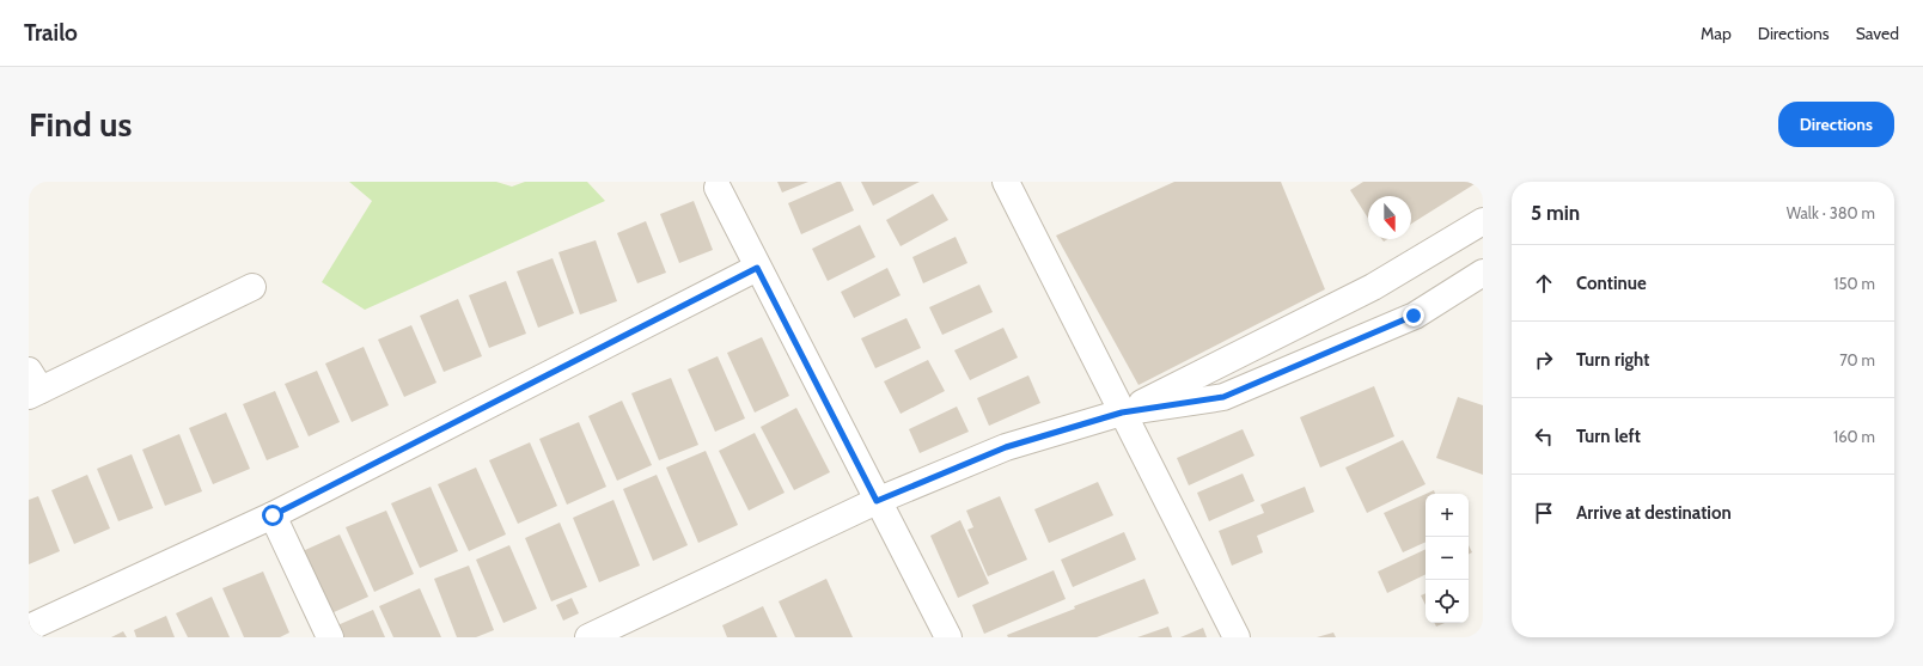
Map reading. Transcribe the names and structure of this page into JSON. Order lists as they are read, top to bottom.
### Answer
{
  "north": "bottom",
  "page": {
    "header": "Trailo",
    "nav": ["Map", "Directions", "Saved"],
    "buttons": "Directions",
    "title": "Find us",
    "heading": ["5 min", "Walk · 380 m"],
    "list": [
      ["Continue", "150 m"],
      ["Turn right", "70 m"],
      ["Turn left", "160 m"],
      "Arrive at destination"
    ],
    "map_buttons": ["+", "−"]
  }
}
